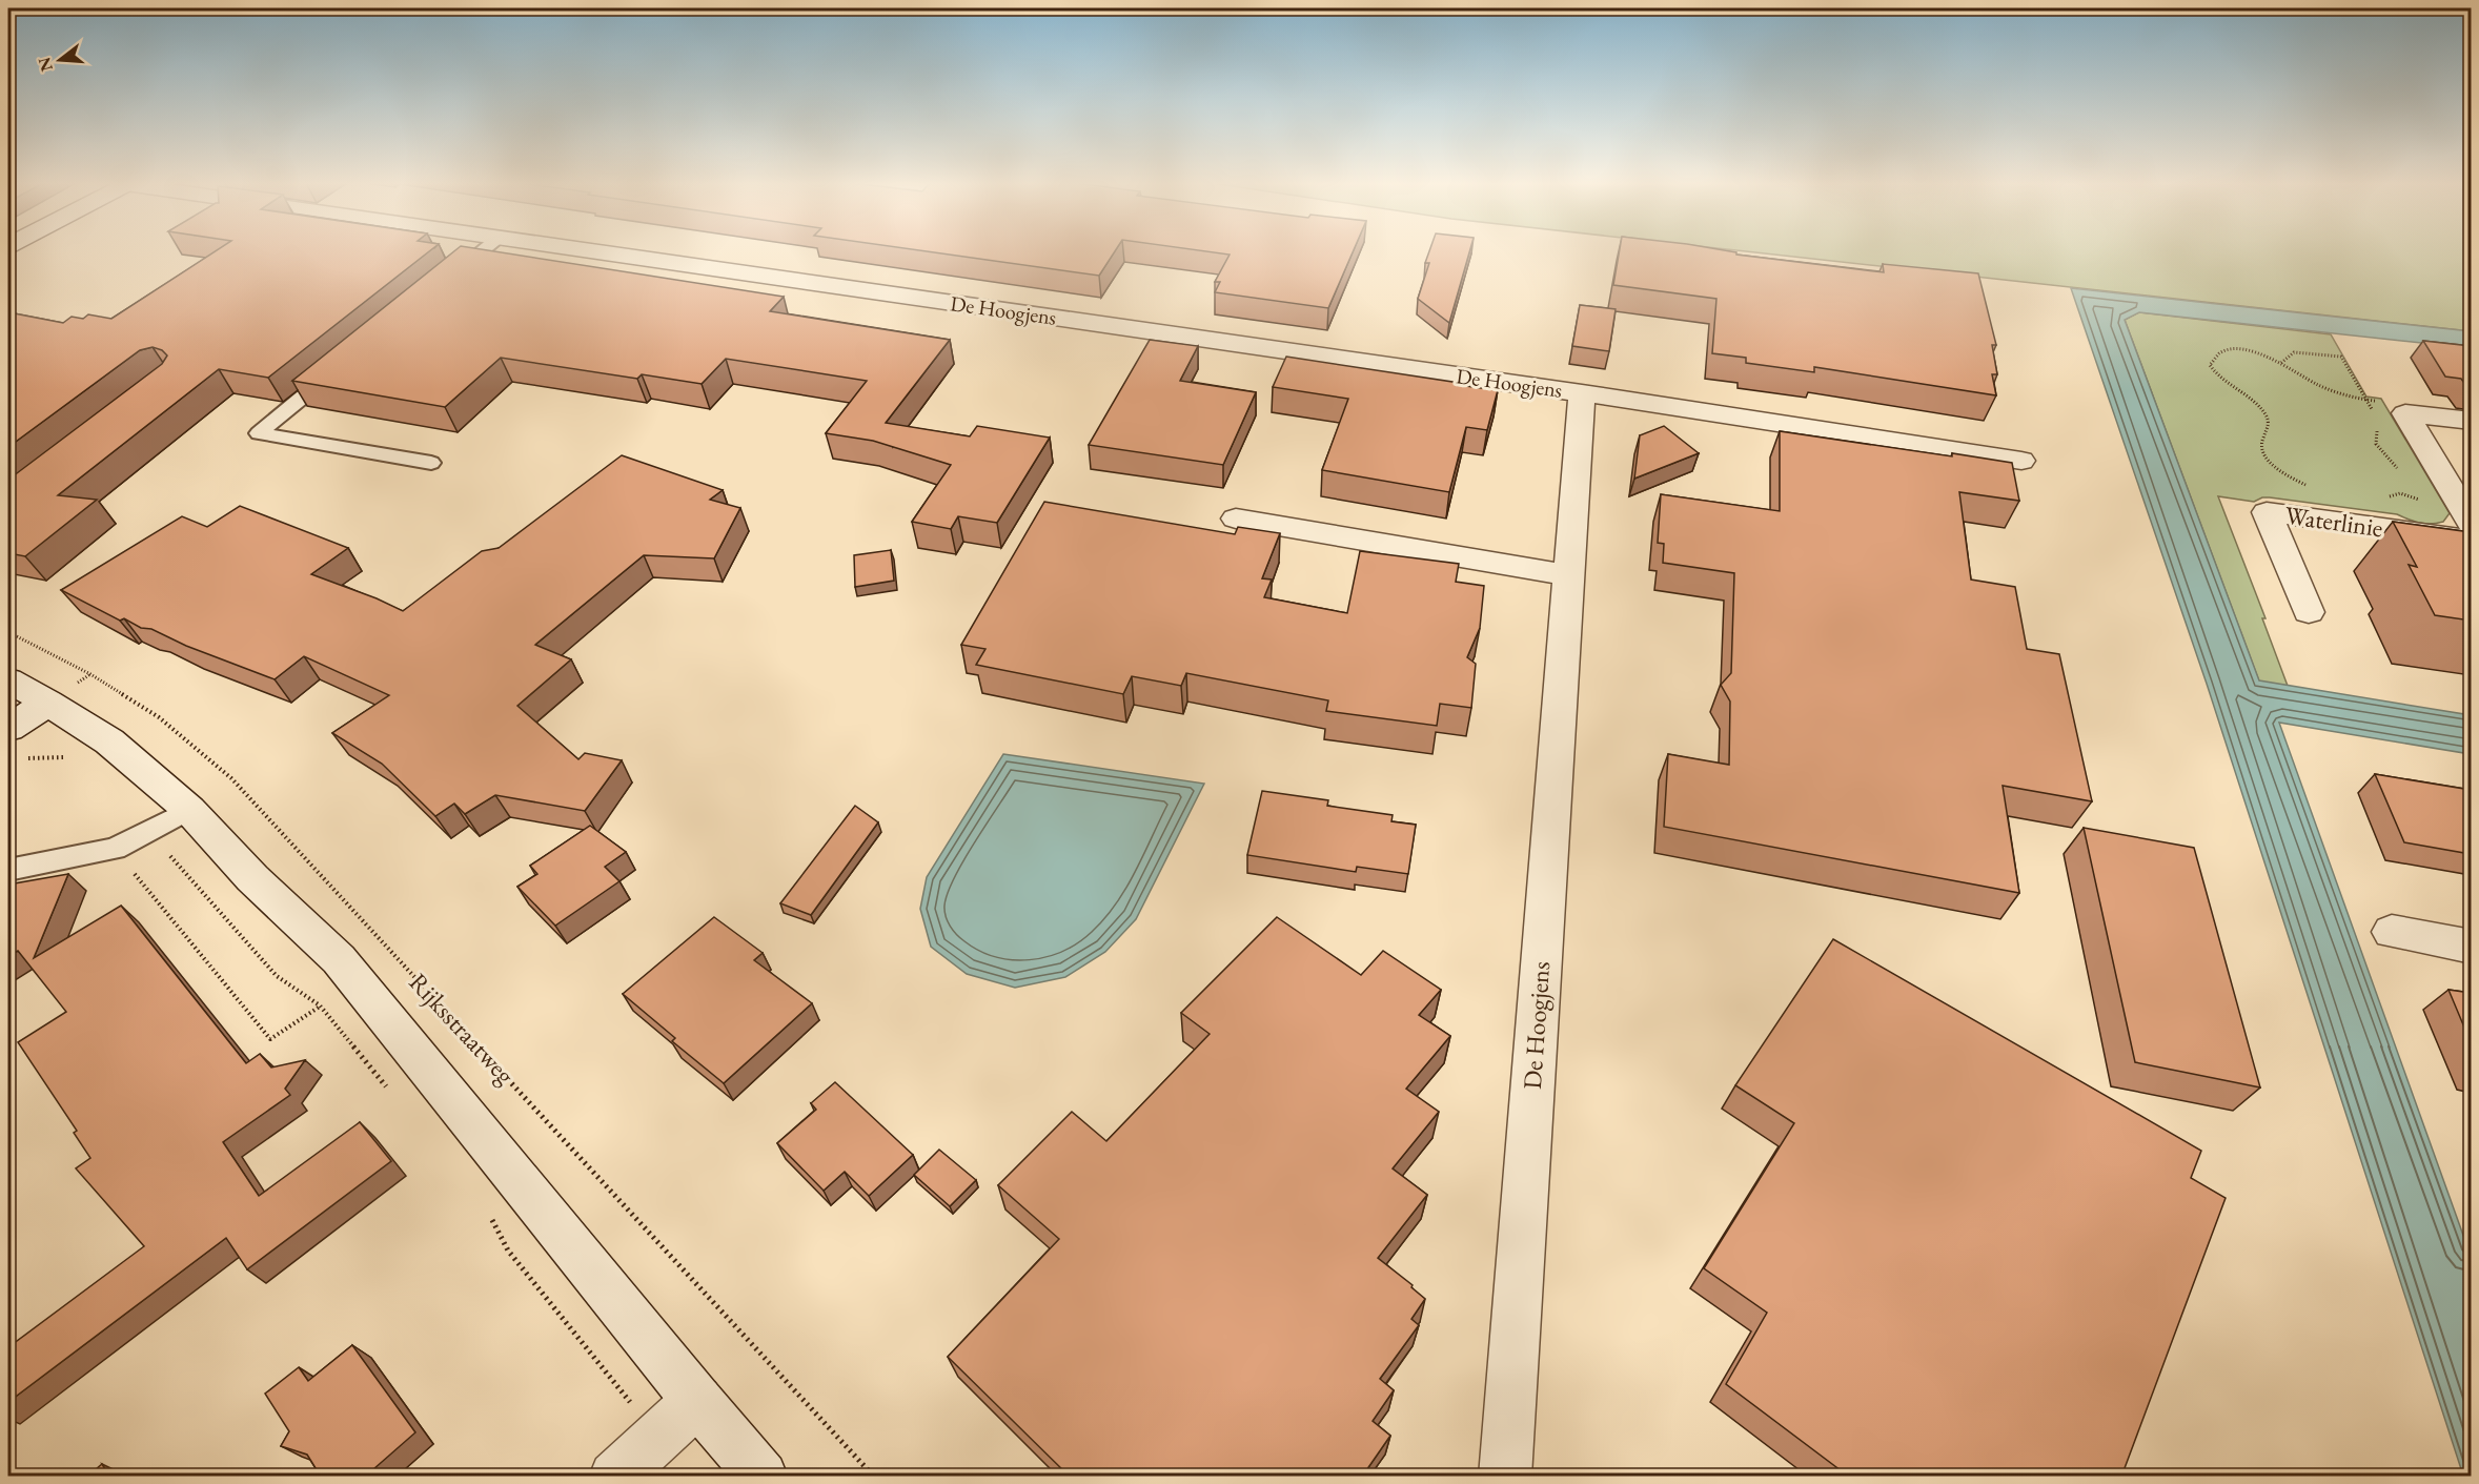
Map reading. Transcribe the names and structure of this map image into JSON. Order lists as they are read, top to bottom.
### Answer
{
  "streets": {
    "street": ["De Hoogjens", "Waterlinie", "Rijksstraatweg"]
  },
  "north": "left"
}
